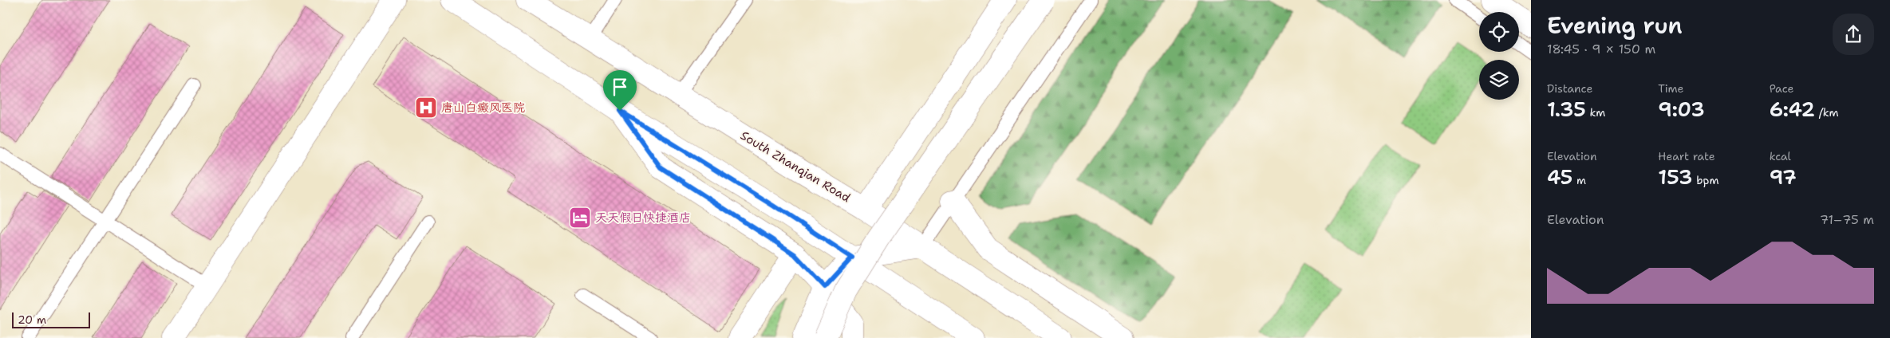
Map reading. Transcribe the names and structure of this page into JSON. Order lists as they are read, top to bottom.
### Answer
{
  "streets": {
    "main road": ["South Zhanqian Road"]
  },
  "places": {
    "hospital": ["唐山白癜风医院"],
    "hotel": ["天天假日快捷酒店"]
  },
  "scale_bar": "20 m",
  "page": {
    "heading": ["Evening run", "18:45 · 9 × 150 m"],
    "stats": [
      ["Distance", "1.35 km"],
      ["Time", "9:03"],
      ["Pace", "6:42 /km"],
      ["Elevation", "45 m"],
      ["Heart rate", "153 bpm"],
      ["kcal", "97"]
    ],
    "chart": ["Elevation", "71–75 m"],
    "scale": "20 m"
  }
}
